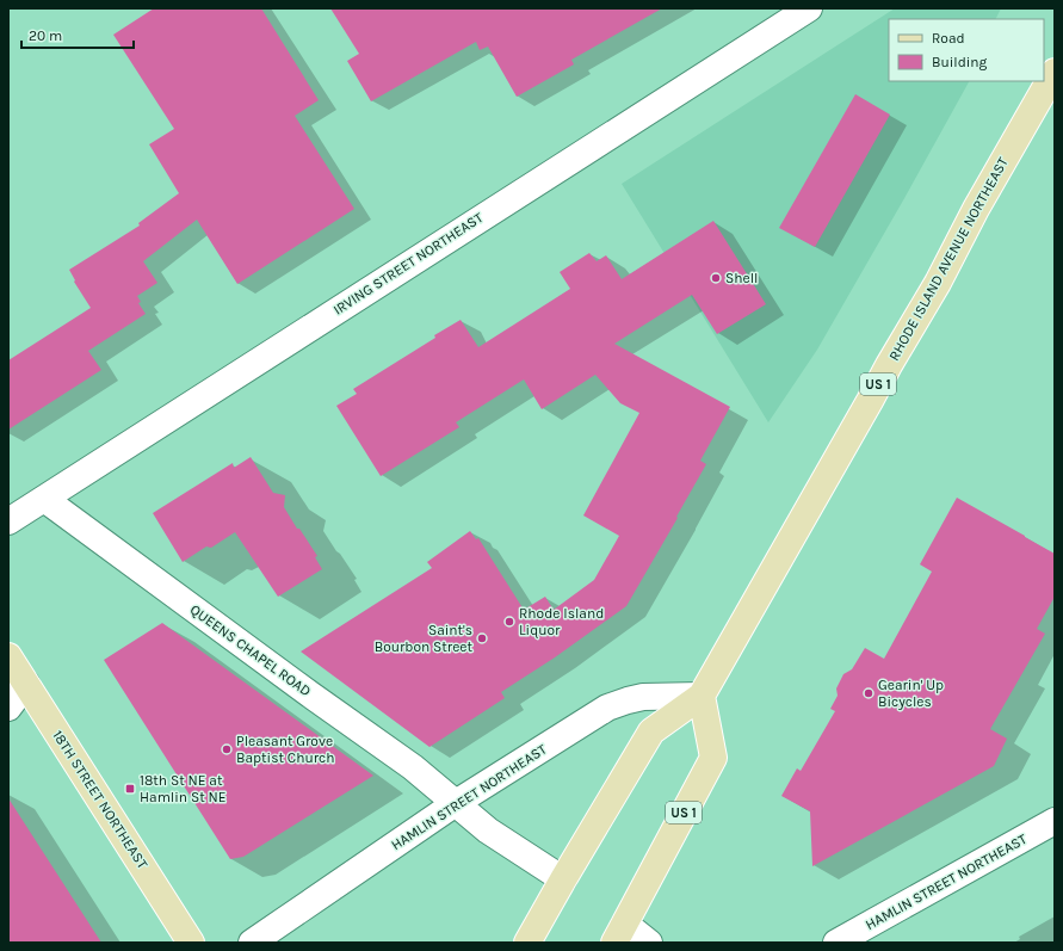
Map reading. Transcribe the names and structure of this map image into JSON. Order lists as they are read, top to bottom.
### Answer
{
  "streets": {
    "main road": ["RHODE ISLAND AVENUE NORTHEAST", "US 1", "18TH STREET NORTHEAST"],
    "street": ["IRVING STREET NORTHEAST", "QUEENS CHAPEL ROAD", "HAMLIN STREET NORTHEAST"]
  },
  "crossings": [
    ["RHODE ISLAND AVENUE NORTHEAST", "US 1"],
    ["RHODE ISLAND AVENUE NORTHEAST", "QUEENS CHAPEL ROAD"],
    ["RHODE ISLAND AVENUE NORTHEAST", "HAMLIN STREET NORTHEAST"],
    ["IRVING STREET NORTHEAST", "QUEENS CHAPEL ROAD"],
    ["US 1", "HAMLIN STREET NORTHEAST"],
    ["QUEENS CHAPEL ROAD", "HAMLIN STREET NORTHEAST"]
  ],
  "places": {
    "other": [
      "Shell",
      "Rhode Island Liquor",
      "Saint's Bourbon Street",
      "Gearin' Up Bicycles",
      "Pleasant Grove Baptist Church"
    ],
    "transit": ["18th St NE at Hamlin St NE"]
  },
  "legend": ["Road", "Building"],
  "scale_bar": "20 m"
}
